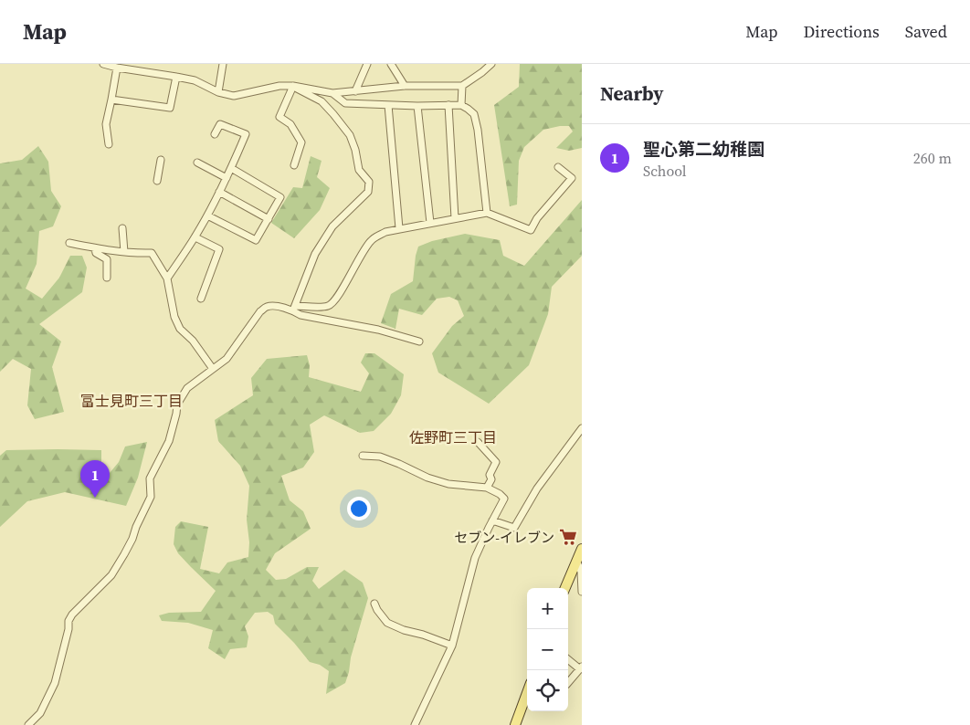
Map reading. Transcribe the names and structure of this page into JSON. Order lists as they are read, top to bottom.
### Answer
{
  "districts": ["富士見町三丁目", "佐野町三丁目"],
  "places": {
    "supermarket": ["セブン-イレブン"]
  },
  "page": {
    "header": "Map",
    "nav": ["Map", "Directions", "Saved"],
    "heading": "Nearby",
    "list": [
      {
        "mark": "1",
        "name": "聖心第二幼稚園",
        "note": "School",
        "value": "260 m"
      }
    ],
    "pins": "1",
    "map_buttons": ["+", "−"]
  }
}
